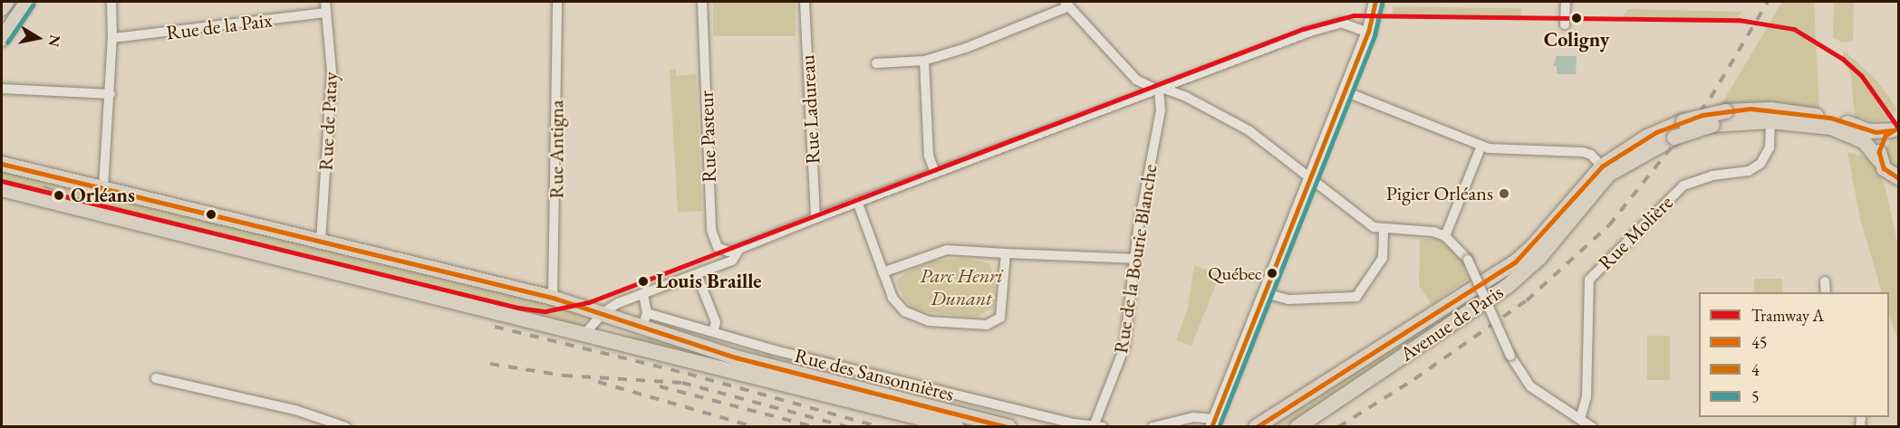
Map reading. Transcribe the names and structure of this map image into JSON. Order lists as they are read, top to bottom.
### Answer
{
  "streets": {
    "main road": ["Avenue de Paris"],
    "street": [
      "Rue de la Paix",
      "Rue Ladureau",
      "Rue de Patay",
      "Rue Pasteur",
      "Rue Antigna",
      "Rue Molière",
      "Rue de la Bourie Blanche",
      "Rue des Sansonnières"
    ]
  },
  "crossings": [
    ["Rue de la Paix", "Rue de Patay"],
    ["Rue Molière", "Avenue de Paris"],
    ["Rue de la Bourie Blanche", "Rue des Sansonnières"]
  ],
  "parks": ["Parc Henri Dunant"],
  "places": [
    "Coligny",
    "Pigier Orléans",
    "Orléans",
    "Québec",
    "Louis Braille"
  ],
  "lines": [
    "transit line 4",
    "transit line 5",
    "tram line A",
    "transit line 45"
  ],
  "legend": [
    "Tramway A",
    "45",
    "4",
    "5"
  ],
  "north": "right"
}
